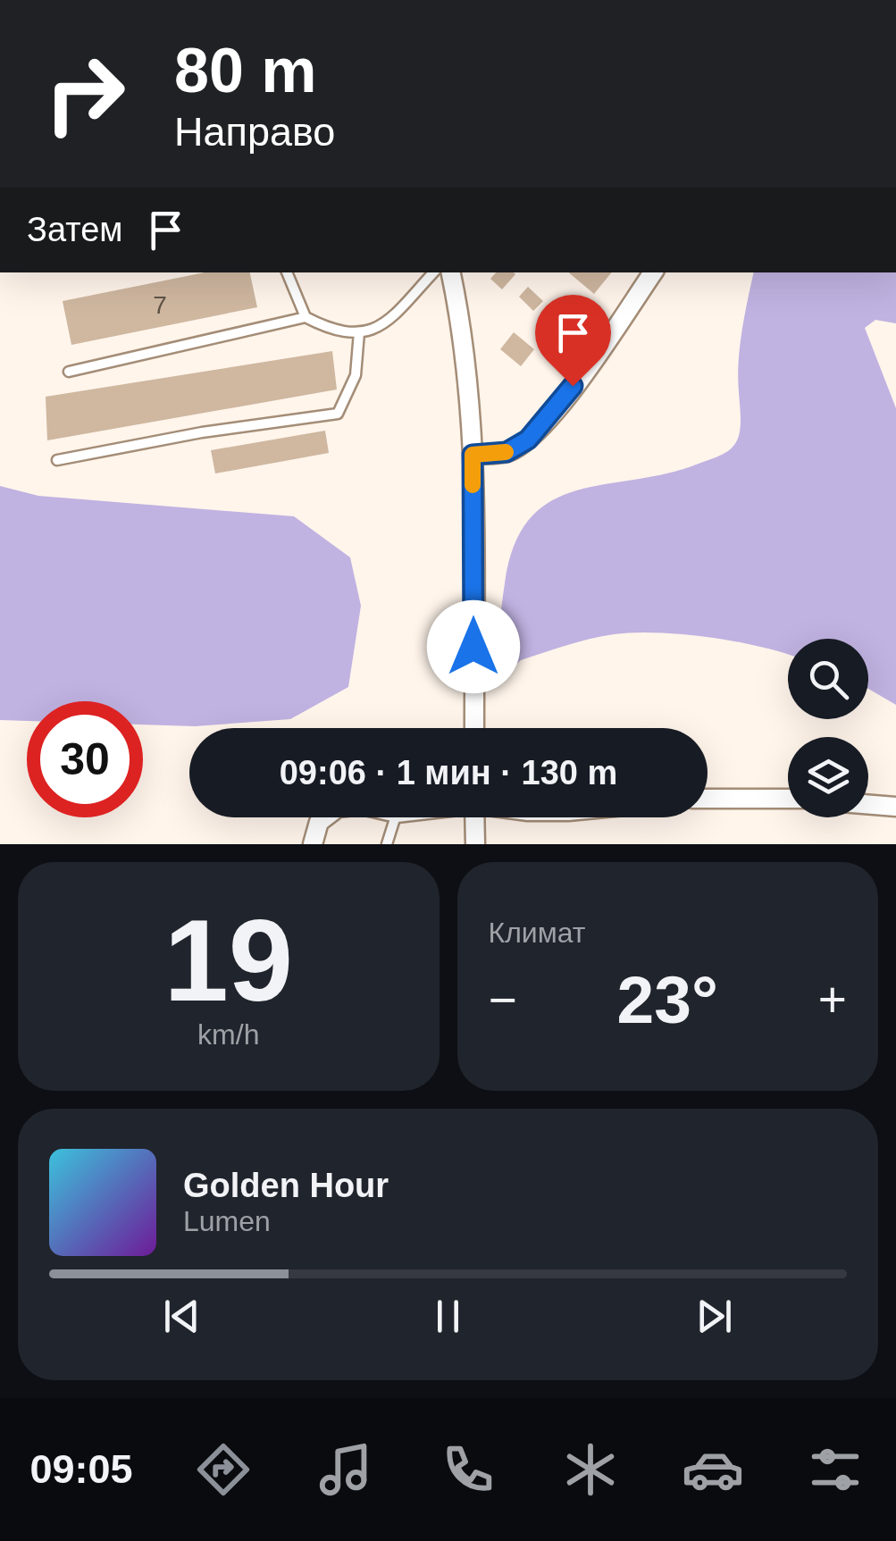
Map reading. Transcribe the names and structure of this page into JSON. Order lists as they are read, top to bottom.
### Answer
{
  "house_numbers": ["7"],
  "page": {
    "turn": ["80 m", "Направо"],
    "then": "Затем",
    "limit": "30",
    "trip": "09:06 · 1 мин · 130 m",
    "tile": [
      ["19", "km/h"],
      "Климат"
    ],
    "heat": ["−", "23°", "+"],
    "song": ["Golden Hour", "Lumen"],
    "tabs": "09:05"
  }
}
